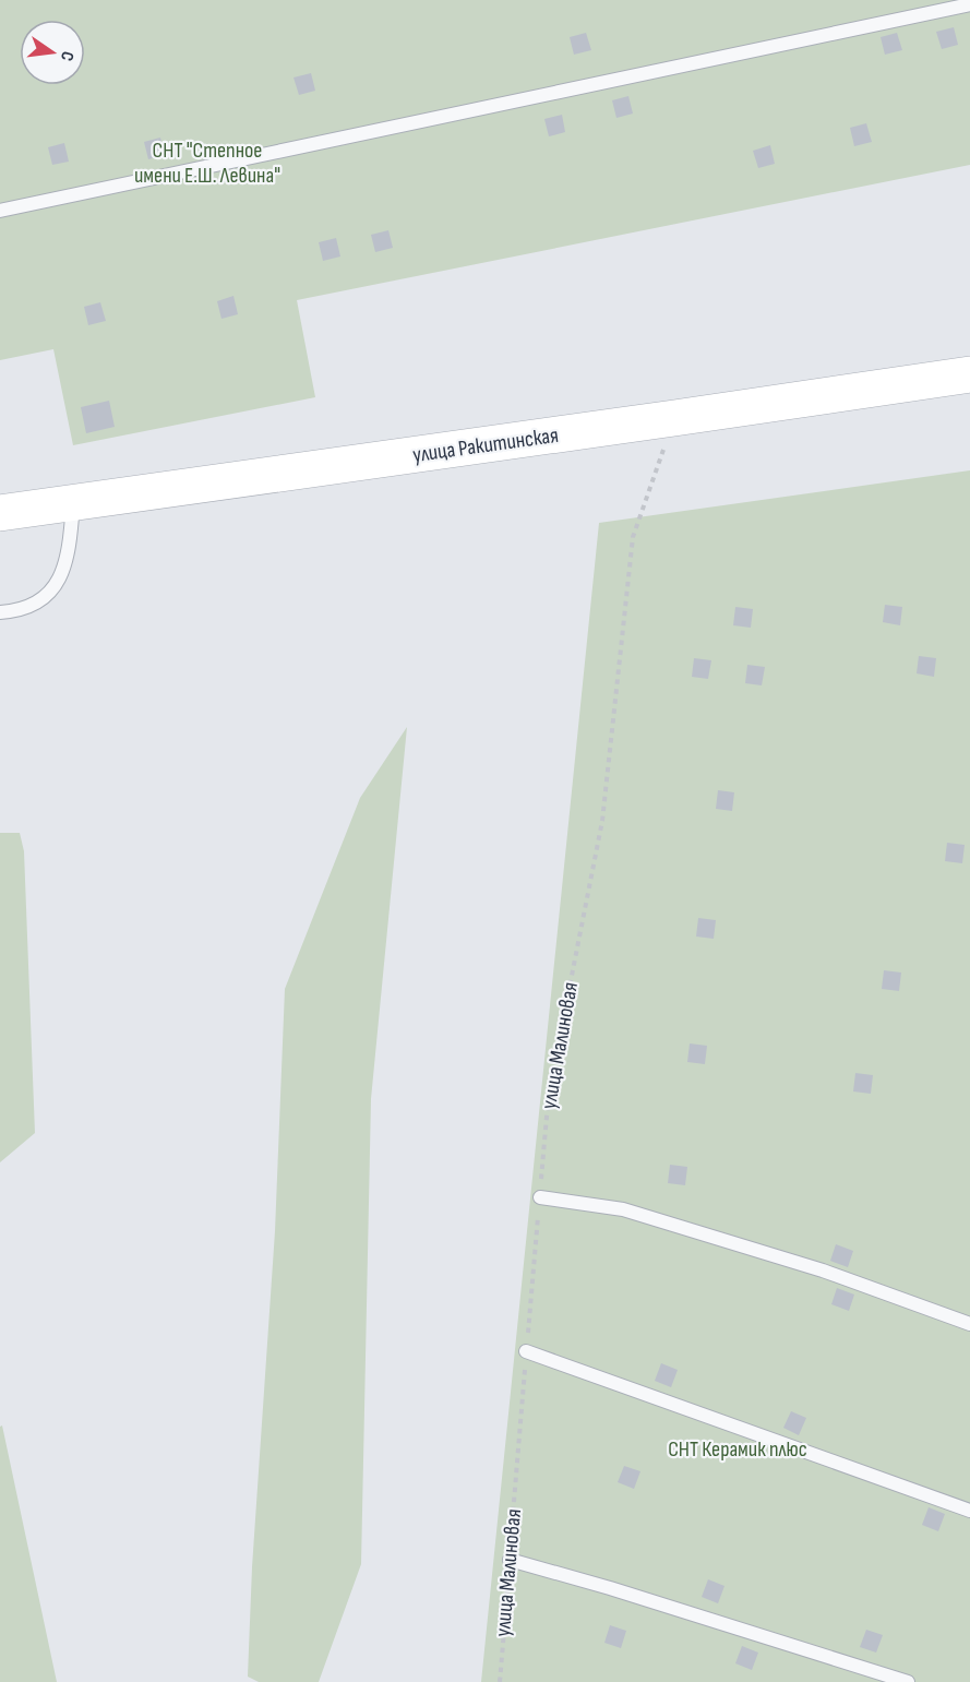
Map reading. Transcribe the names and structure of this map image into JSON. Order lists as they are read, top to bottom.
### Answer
{
  "streets": {
    "street": ["улица Ракитинская"],
    "path": ["улица Малиновая"]
  },
  "crossings": [
    ["улица Ракитинская", "улица Малиновая"]
  ],
  "parks": ["СНТ \"Степное имени Е.Ш. Левина\"", "СНТ Керамик плюс"],
  "north": "right"
}
